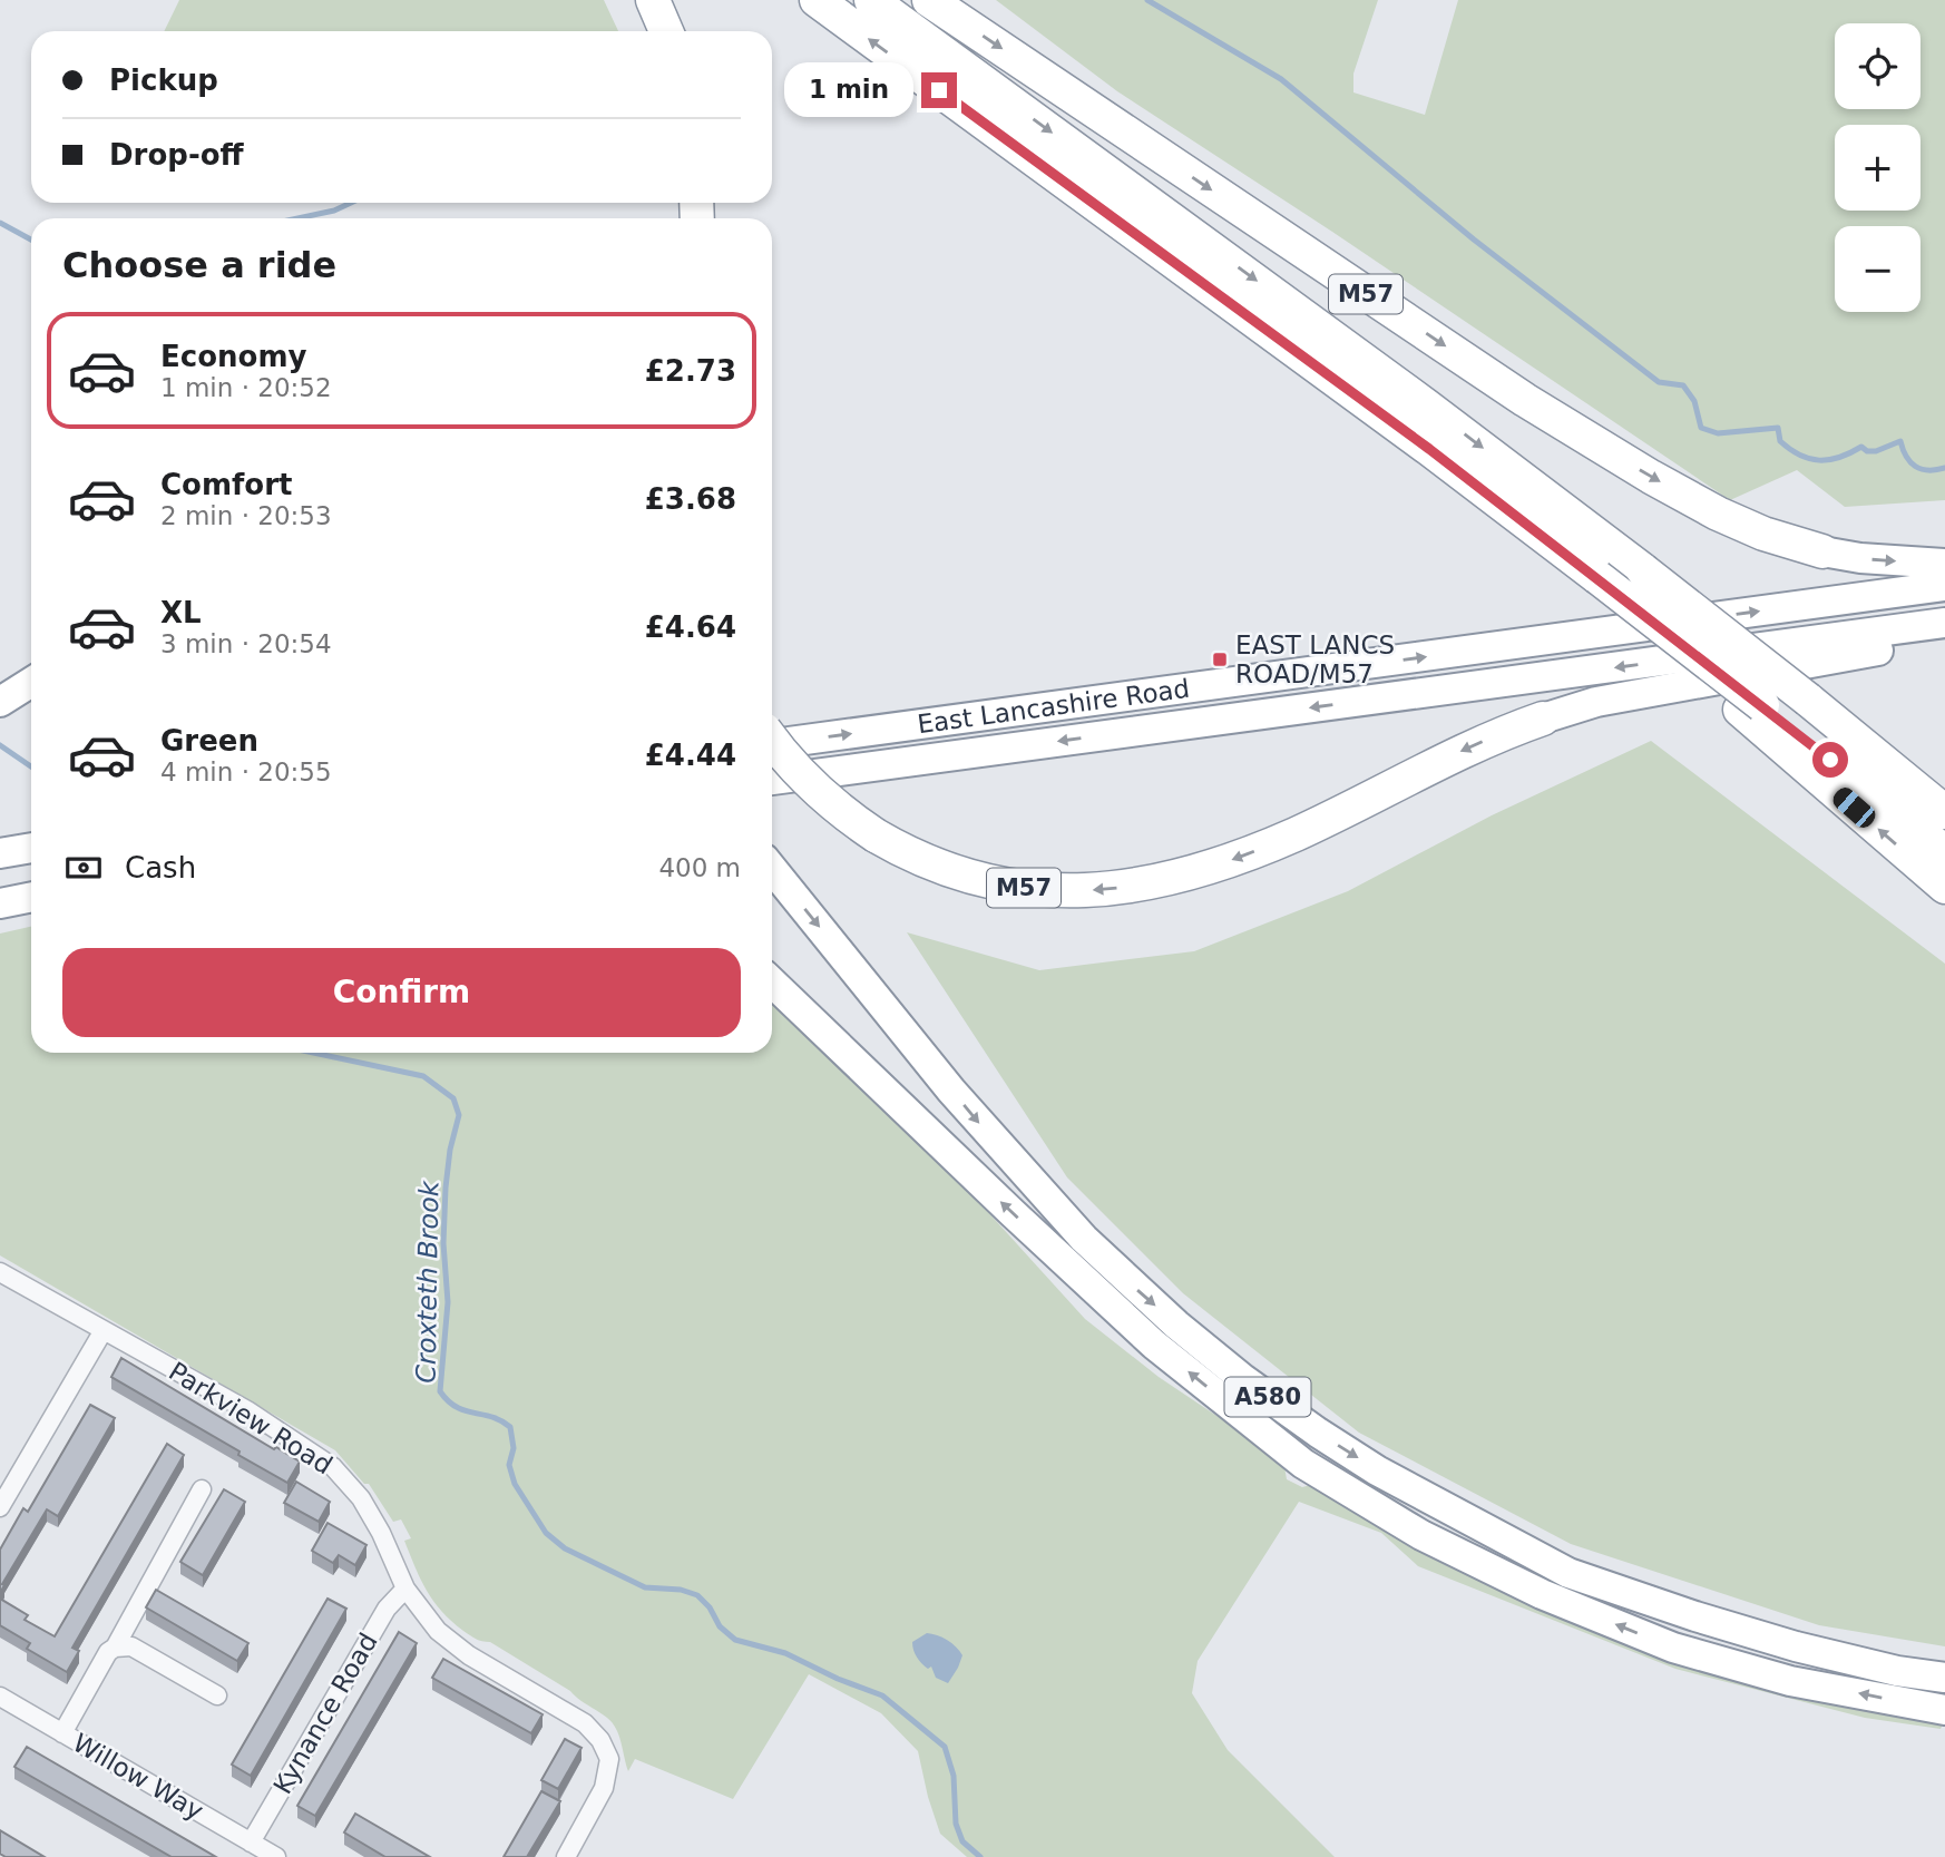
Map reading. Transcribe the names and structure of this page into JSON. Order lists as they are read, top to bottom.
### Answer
{
  "streets": {
    "highway": ["M57", "East Lancashire Road", "A580"],
    "street": ["Parkview Road", "Kynance Road", "Willow Way"]
  },
  "crossings": [
    ["Parkview Road", "Kynance Road"],
    ["Kynance Road", "Willow Way"]
  ],
  "water": ["Croxteth Brook"],
  "places": {
    "transit": ["EAST LANCS ROAD/M57"]
  },
  "page": {
    "map_buttons": ["+", "−"],
    "banner": ["Pickup", "Drop-off"],
    "bubble": "1 min",
    "heading": "Choose a ride",
    "list": [
      {
        "name": "Economy",
        "note": "1 min · 20:52",
        "value": "£2.73"
      },
      {
        "name": "Comfort",
        "note": "2 min · 20:53",
        "value": "£3.68"
      },
      {
        "name": "XL",
        "note": "3 min · 20:54",
        "value": "£4.64"
      },
      {
        "name": "Green",
        "note": "4 min · 20:55",
        "value": "£4.44"
      }
    ],
    "pay": ["Cash", "400 m"],
    "buttons": "Confirm"
  }
}
